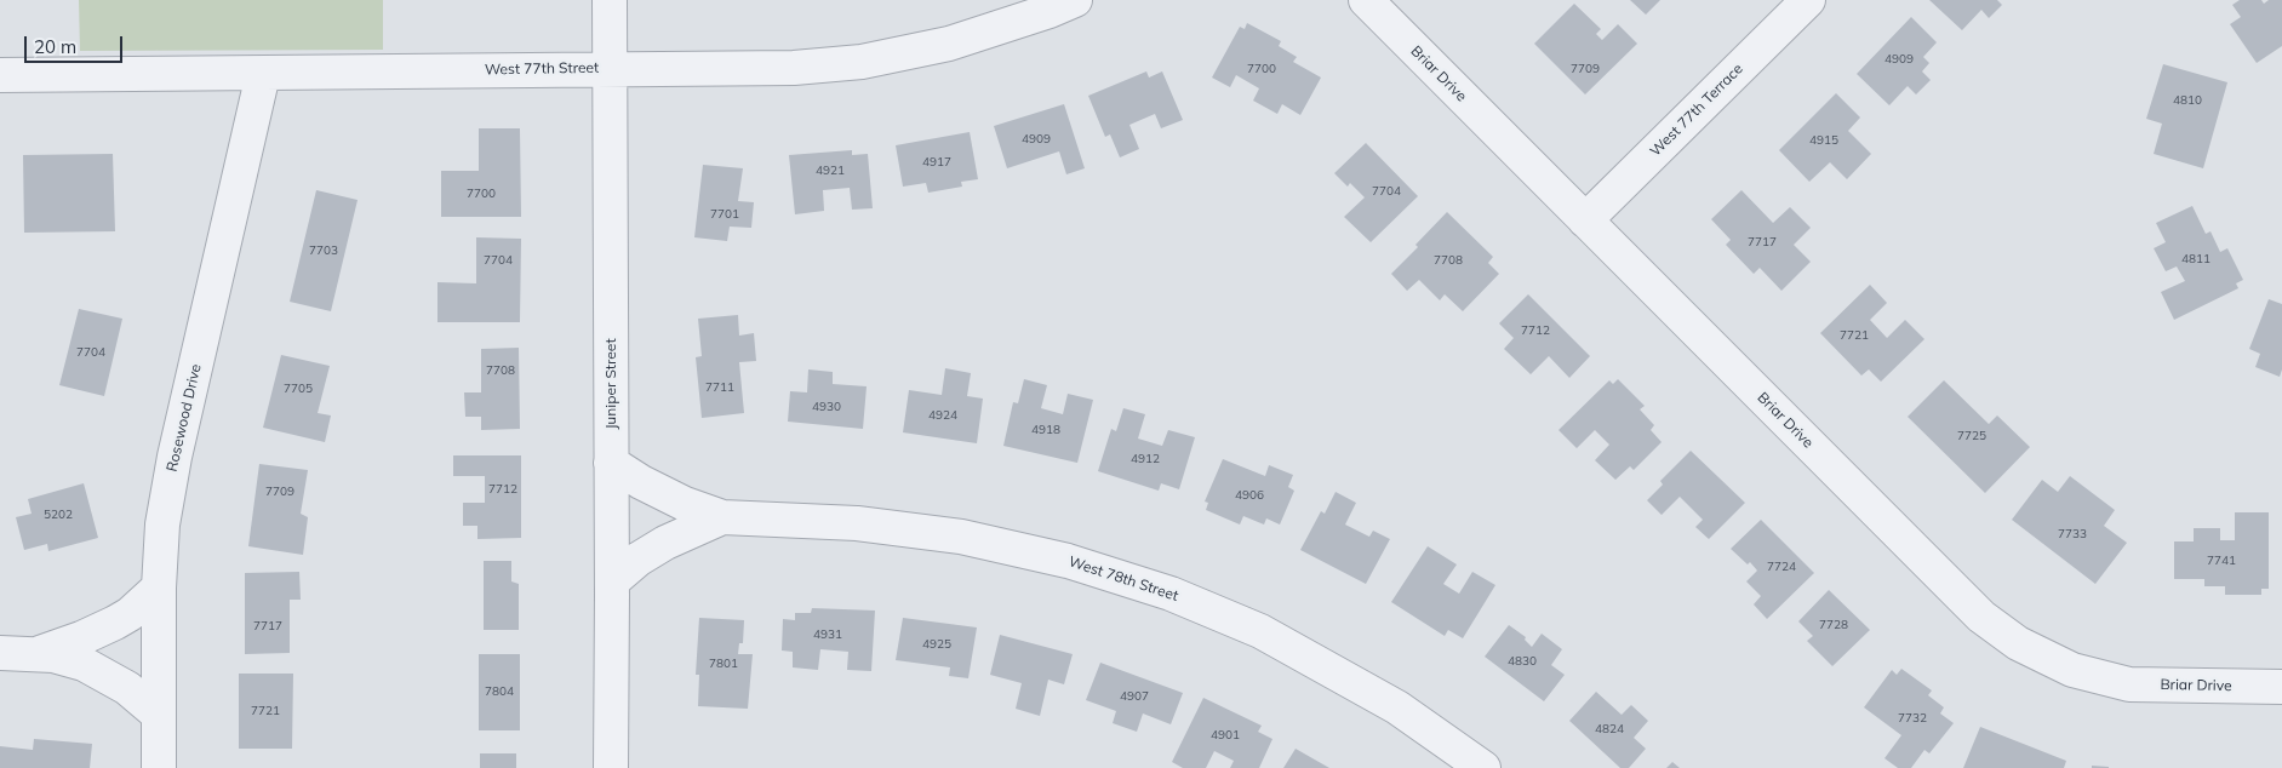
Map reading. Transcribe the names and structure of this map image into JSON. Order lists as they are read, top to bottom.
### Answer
{
  "streets": {
    "street": [
      "West 77th Street",
      "Briar Drive",
      "West 77th Terrace",
      "Juniper Street",
      "Rosewood Drive",
      "West 78th Street"
    ]
  },
  "crossings": [
    ["West 77th Street", "Juniper Street"],
    ["West 77th Street", "Rosewood Drive"],
    ["Briar Drive", "West 77th Terrace"],
    ["Juniper Street", "West 78th Street"]
  ],
  "house_numbers": [
    "4909",
    "7700",
    "7709",
    "4810",
    "4909",
    "4915",
    "4917",
    "4921",
    "7704",
    "7700",
    "7701",
    "7717",
    "7703",
    "4811",
    "7704",
    "7708",
    "7712",
    "7721",
    "7704",
    "7708",
    "7711",
    "7705",
    "4930",
    "4924",
    "4918",
    "7725",
    "4912",
    "7712",
    "7709",
    "4906",
    "5202",
    "7733",
    "7741",
    "7724",
    "7728",
    "7717",
    "4931",
    "4925",
    "4830",
    "7801",
    "7804",
    "4907",
    "7721",
    "7732",
    "4824",
    "4901"
  ],
  "scale_bar": "20 m"
}
